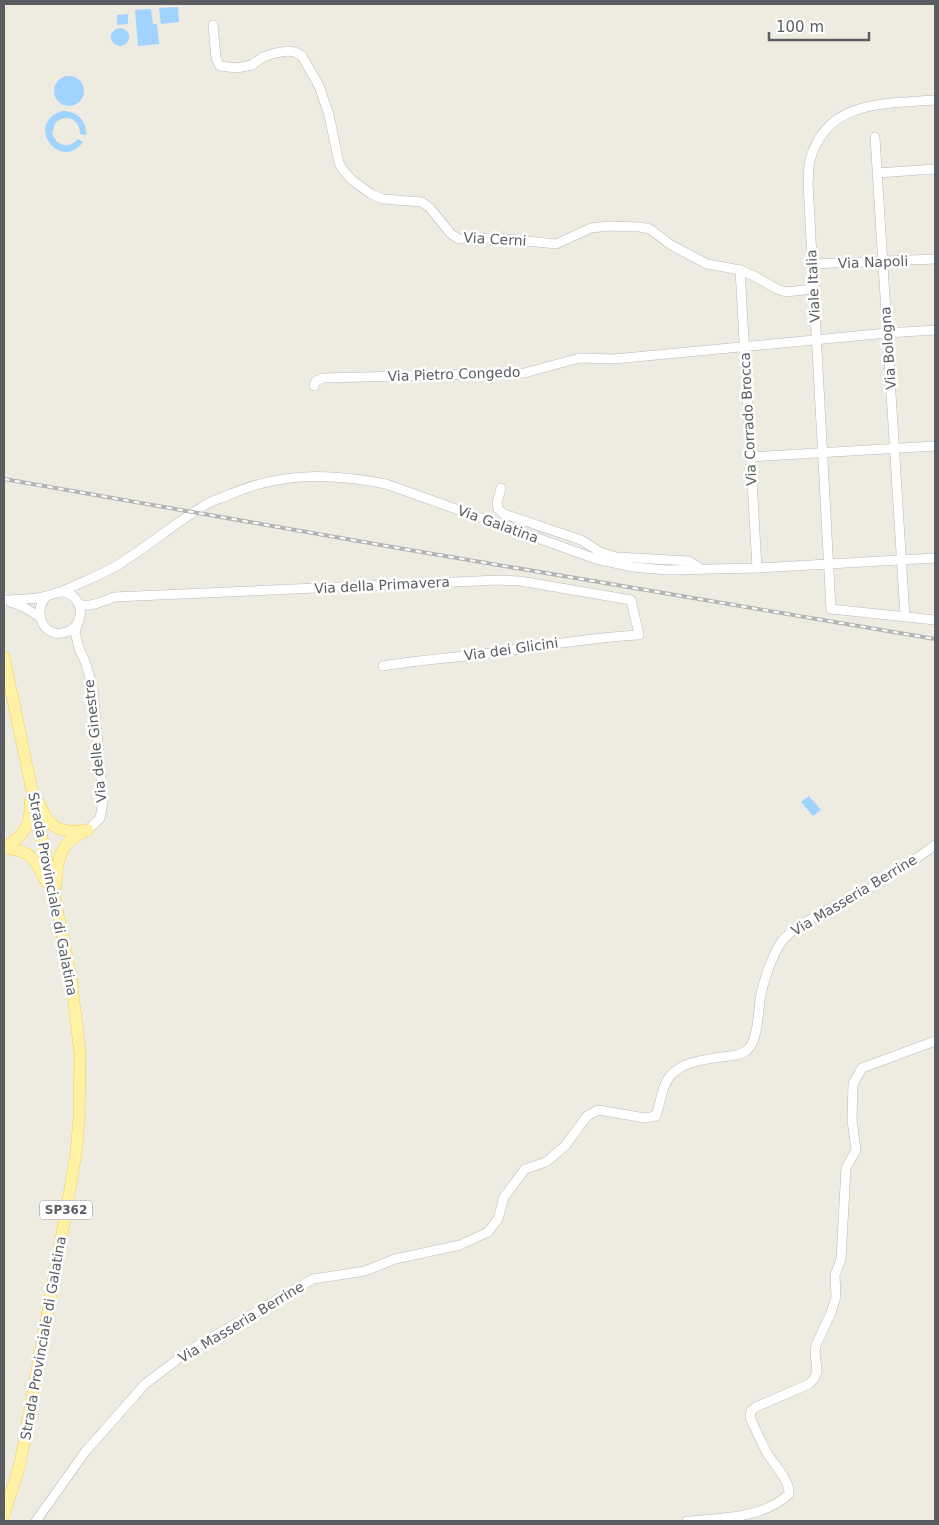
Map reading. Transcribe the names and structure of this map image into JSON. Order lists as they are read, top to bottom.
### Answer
{
  "streets": {
    "main road": ["Strada Provinciale di Galatina", "SP362"],
    "street": [
      "Via Cerni",
      "Via Napoli",
      "Viale Italia",
      "Via Bologna",
      "Via Pietro Congedo",
      "Via Corrado Brocca",
      "Via Galatina",
      "Via della Primavera",
      "Via dei Glicini",
      "Via delle Ginestre",
      "Via Masseria Berrine"
    ]
  },
  "crossings": [
    ["Via Cerni", "Viale Italia"],
    ["Via Cerni", "Via Corrado Brocca"],
    ["Via Napoli", "Viale Italia"],
    ["Via Napoli", "Via Bologna"],
    ["Viale Italia", "Via Bologna"],
    ["Viale Italia", "Via Pietro Congedo"],
    ["Viale Italia", "Via Galatina"],
    ["Via Bologna", "Via Pietro Congedo"],
    ["Via Bologna", "Via Galatina"],
    ["Via Pietro Congedo", "Via Corrado Brocca"],
    ["Via Corrado Brocca", "Via Galatina"],
    ["Via Galatina", "Via della Primavera"],
    ["Via Galatina", "Via delle Ginestre"],
    ["Via della Primavera", "Via dei Glicini"],
    ["Via della Primavera", "Via delle Ginestre"]
  ],
  "scale_bar": "100 m"
}
